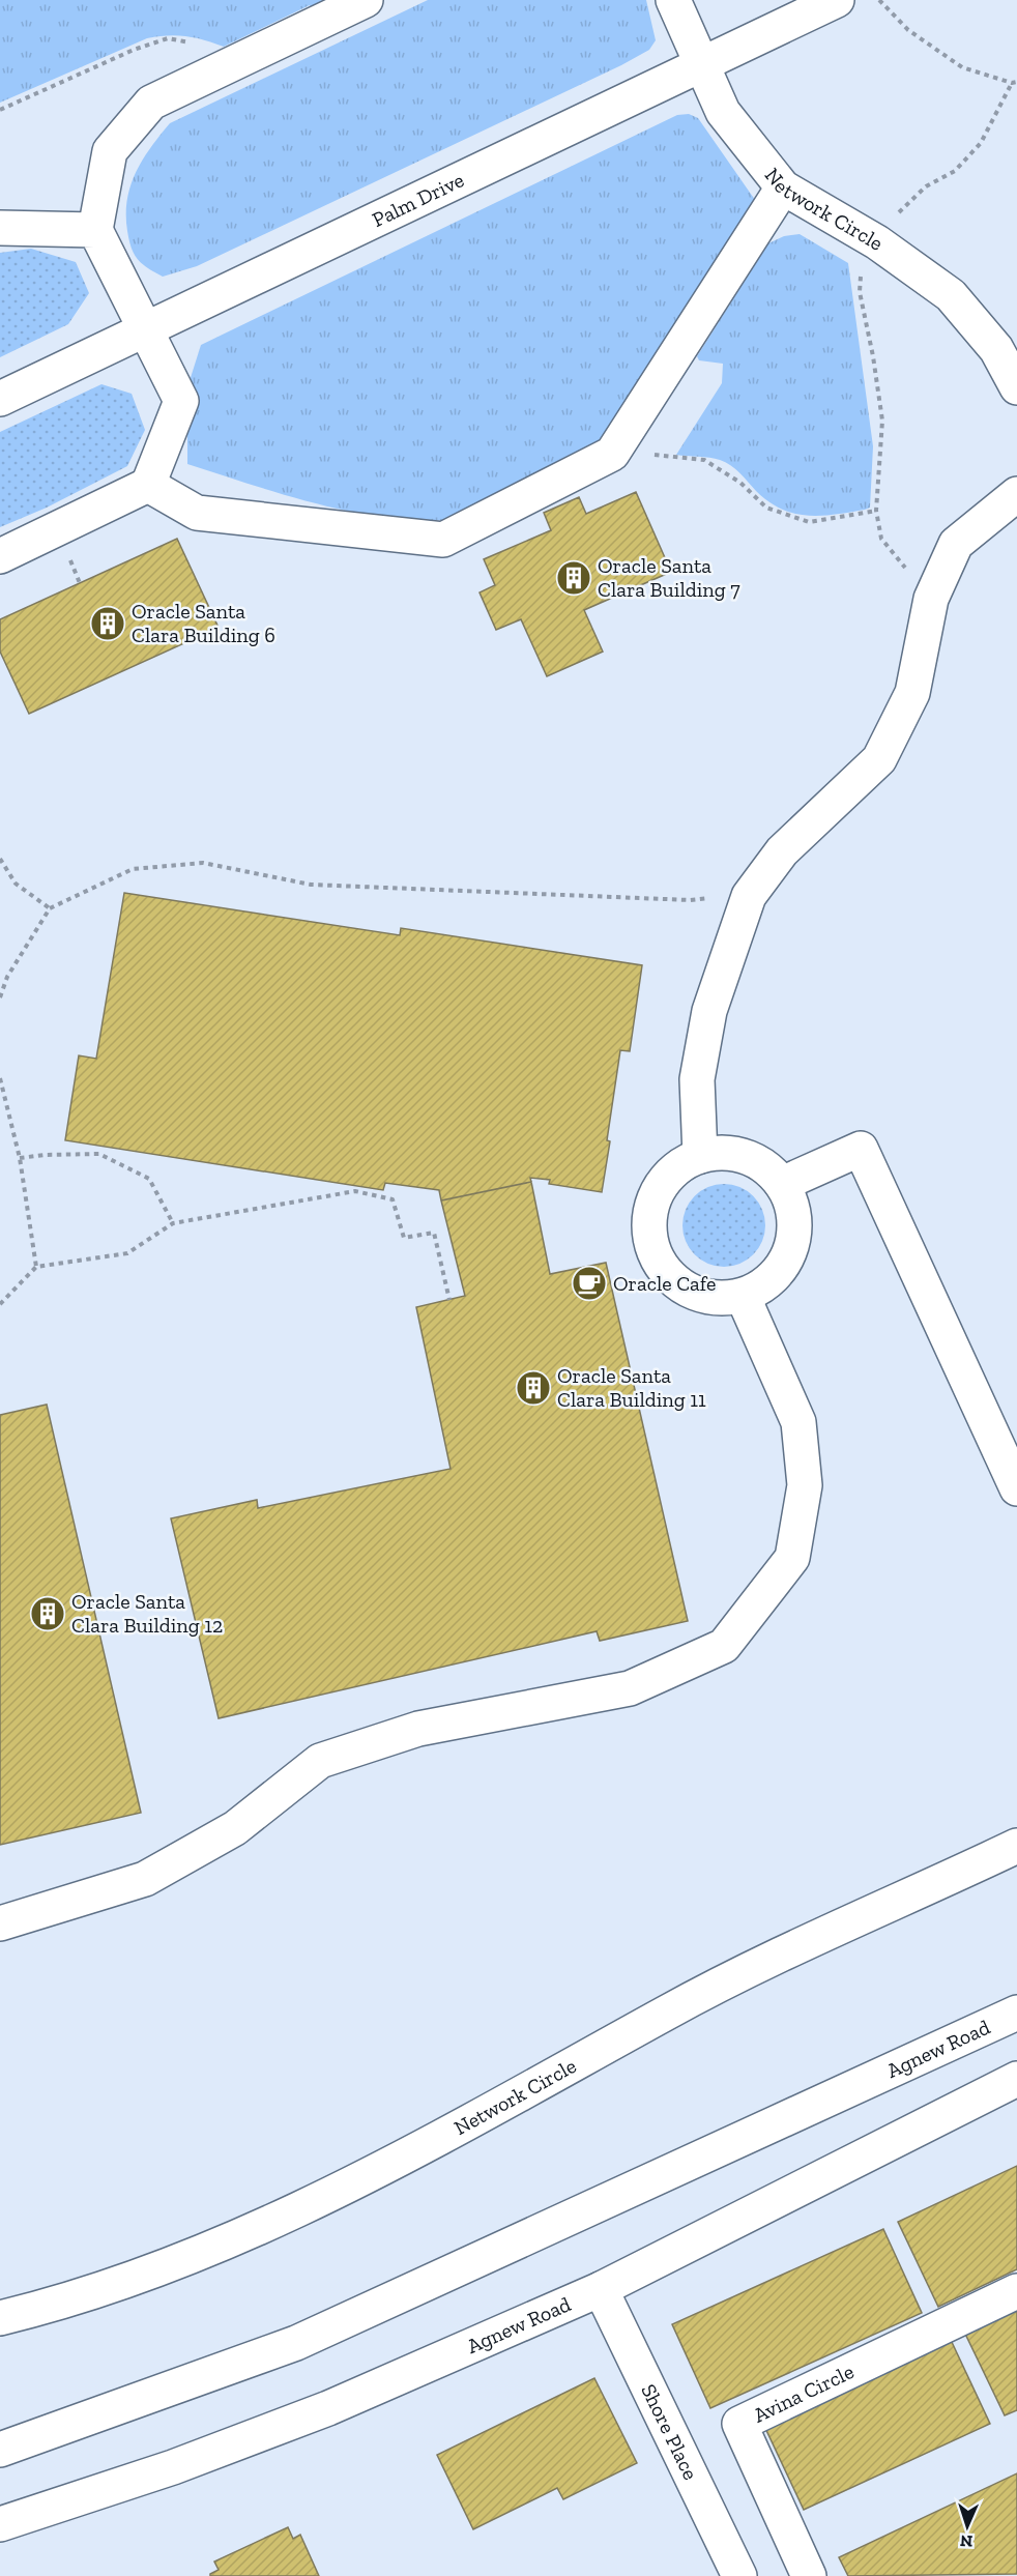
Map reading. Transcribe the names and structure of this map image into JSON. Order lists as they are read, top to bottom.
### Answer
{
  "streets": {
    "main road": [
      "Palm Drive",
      "Network Circle",
      "Agnew Road",
      "Avina Circle",
      "Shore Place"
    ]
  },
  "crossings": [
    ["Palm Drive", "Network Circle"],
    ["Agnew Road", "Shore Place"]
  ],
  "places": {
    "building": [
      "Oracle Santa Clara Building 7",
      "Oracle Santa Clara Building 6",
      "Oracle Santa Clara Building 11",
      "Oracle Santa Clara Building 12"
    ],
    "cafe": ["Oracle Cafe"]
  },
  "north": "bottom"
}
